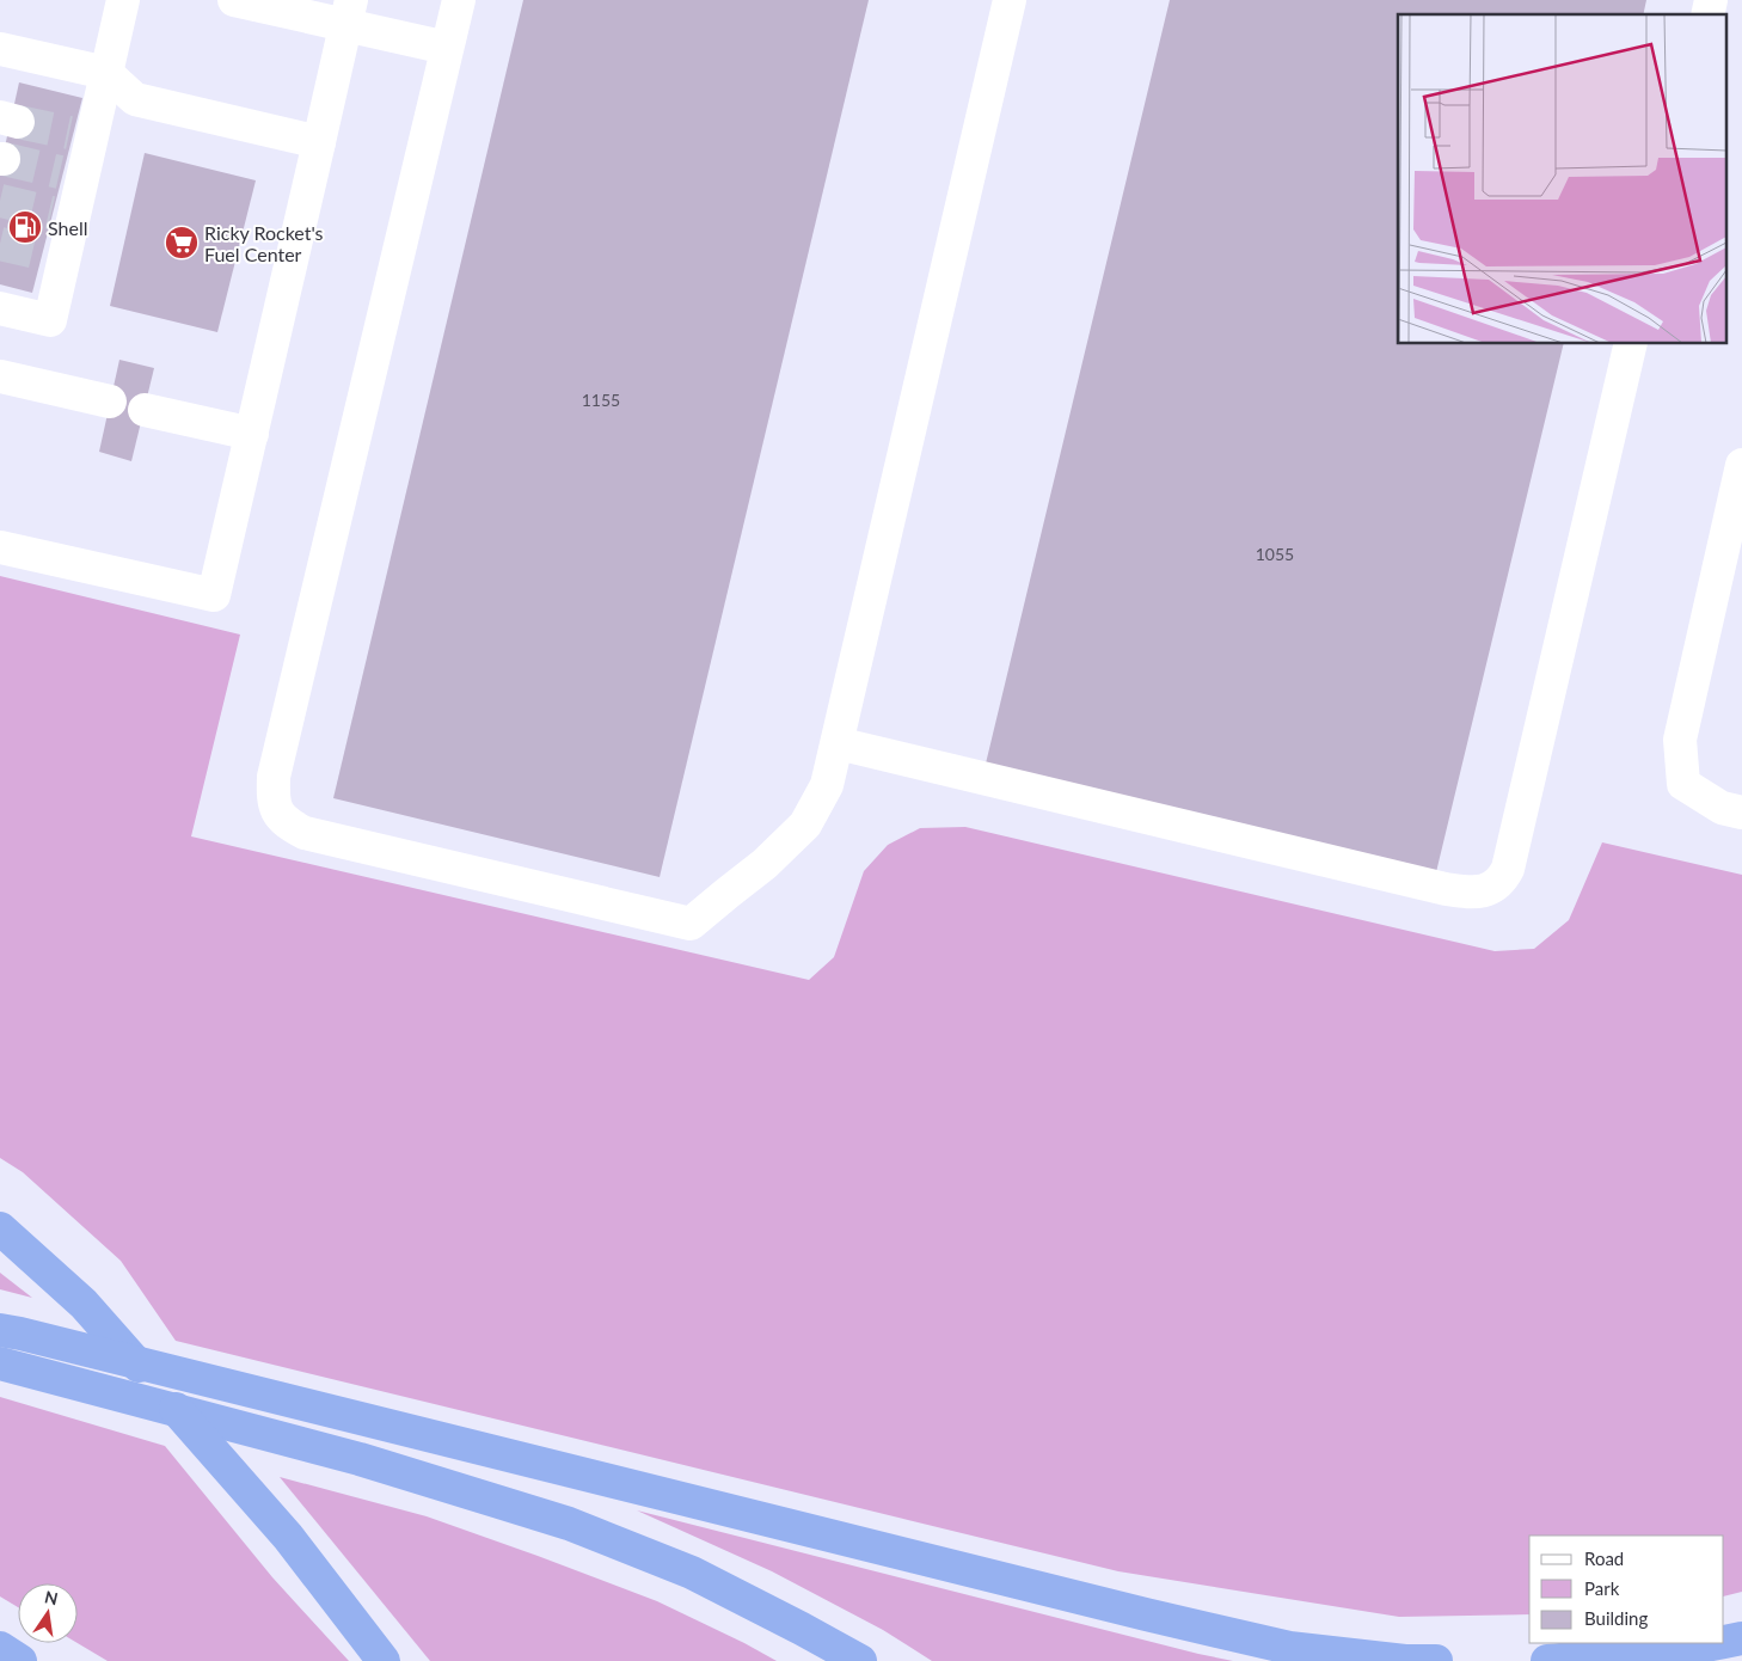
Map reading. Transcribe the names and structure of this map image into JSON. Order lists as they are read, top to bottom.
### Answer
{
  "places": {
    "fuel station": ["Shell"],
    "supermarket": ["Ricky Rocket's Fuel Center"]
  },
  "house_numbers": ["1155", "1055"],
  "legend": ["Road", "Park", "Building"],
  "north": "top"
}
